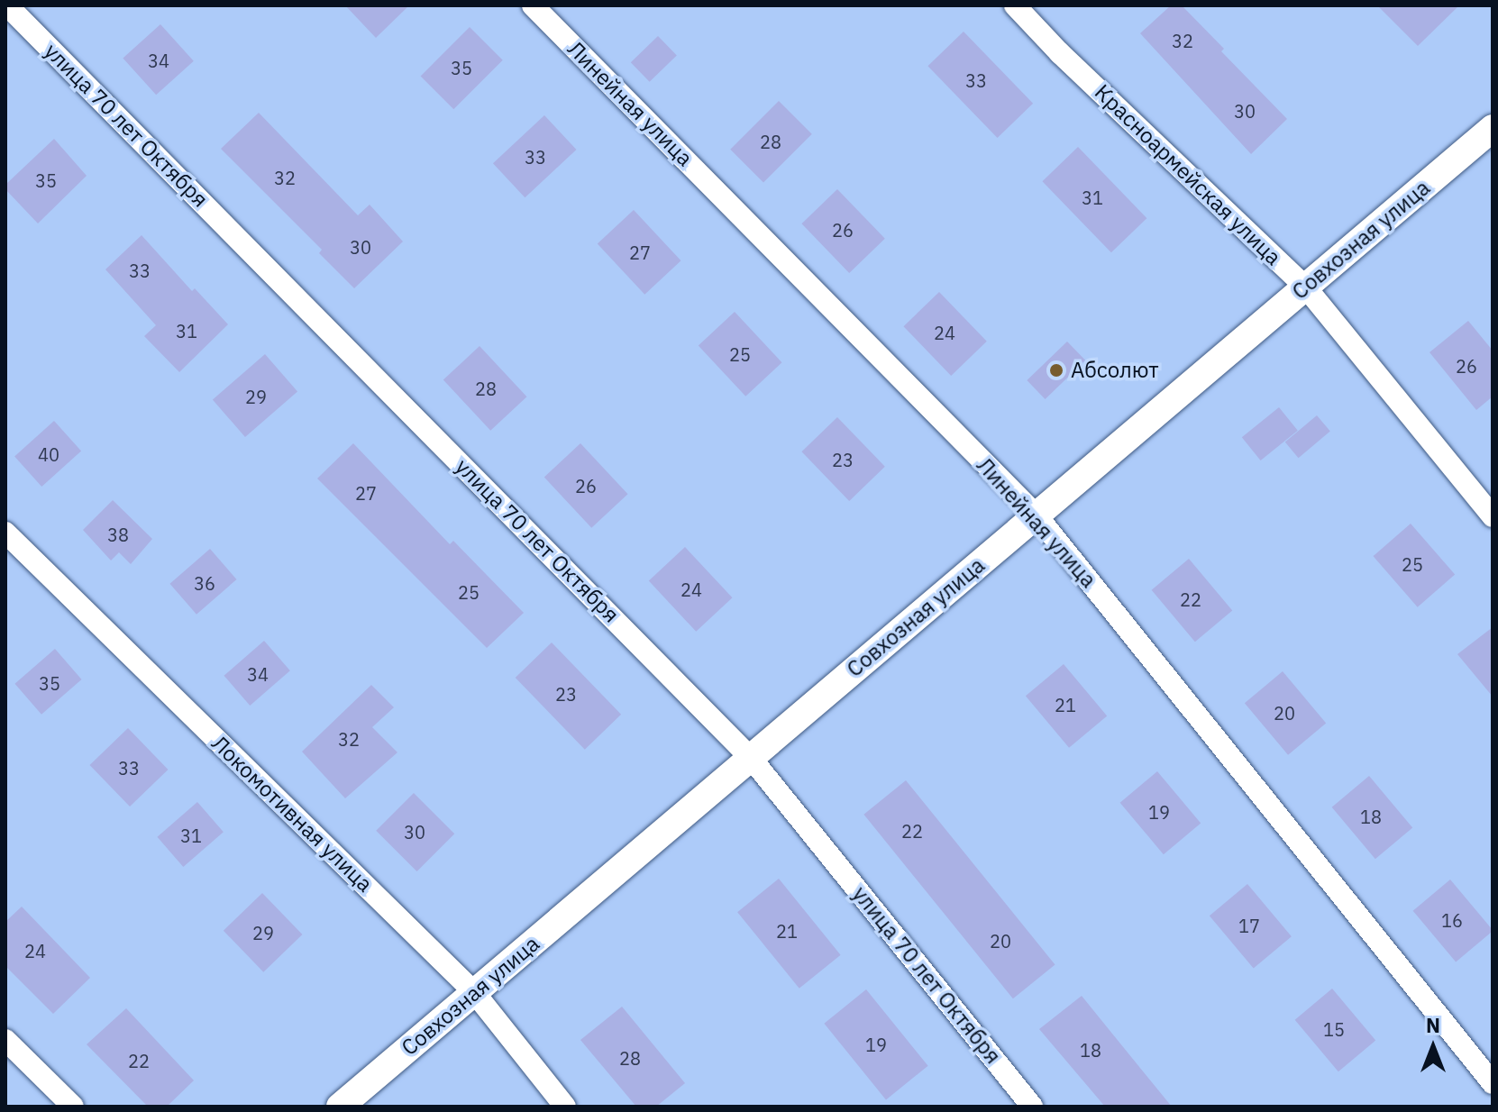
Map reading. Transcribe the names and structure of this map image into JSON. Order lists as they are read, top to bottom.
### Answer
{
  "streets": {
    "street": [
      "Линейная улица",
      "улица 70 лет Октября",
      "Красноармейская улица",
      "Совхозная улица",
      "Локомотивная улица"
    ]
  },
  "crossings": [
    ["Линейная улица", "Совхозная улица"],
    ["улица 70 лет Октября", "Совхозная улица"],
    ["Красноармейская улица", "Совхозная улица"],
    ["Совхозная улица", "Локомотивная улица"]
  ],
  "places": ["Абсолют"],
  "house_numbers": [
    "32",
    "34",
    "35",
    "33",
    "30",
    "28",
    "33",
    "32",
    "35",
    "31",
    "26",
    "30",
    "27",
    "33",
    "31",
    "24",
    "25",
    "26",
    "28",
    "29",
    "40",
    "23",
    "26",
    "27",
    "38",
    "25",
    "36",
    "24",
    "25",
    "22",
    "34",
    "35",
    "23",
    "21",
    "20",
    "32",
    "33",
    "19",
    "18",
    "22",
    "30",
    "31",
    "16",
    "17",
    "21",
    "29",
    "20",
    "24",
    "15",
    "19",
    "18",
    "28",
    "22"
  ],
  "north": "top"
}
